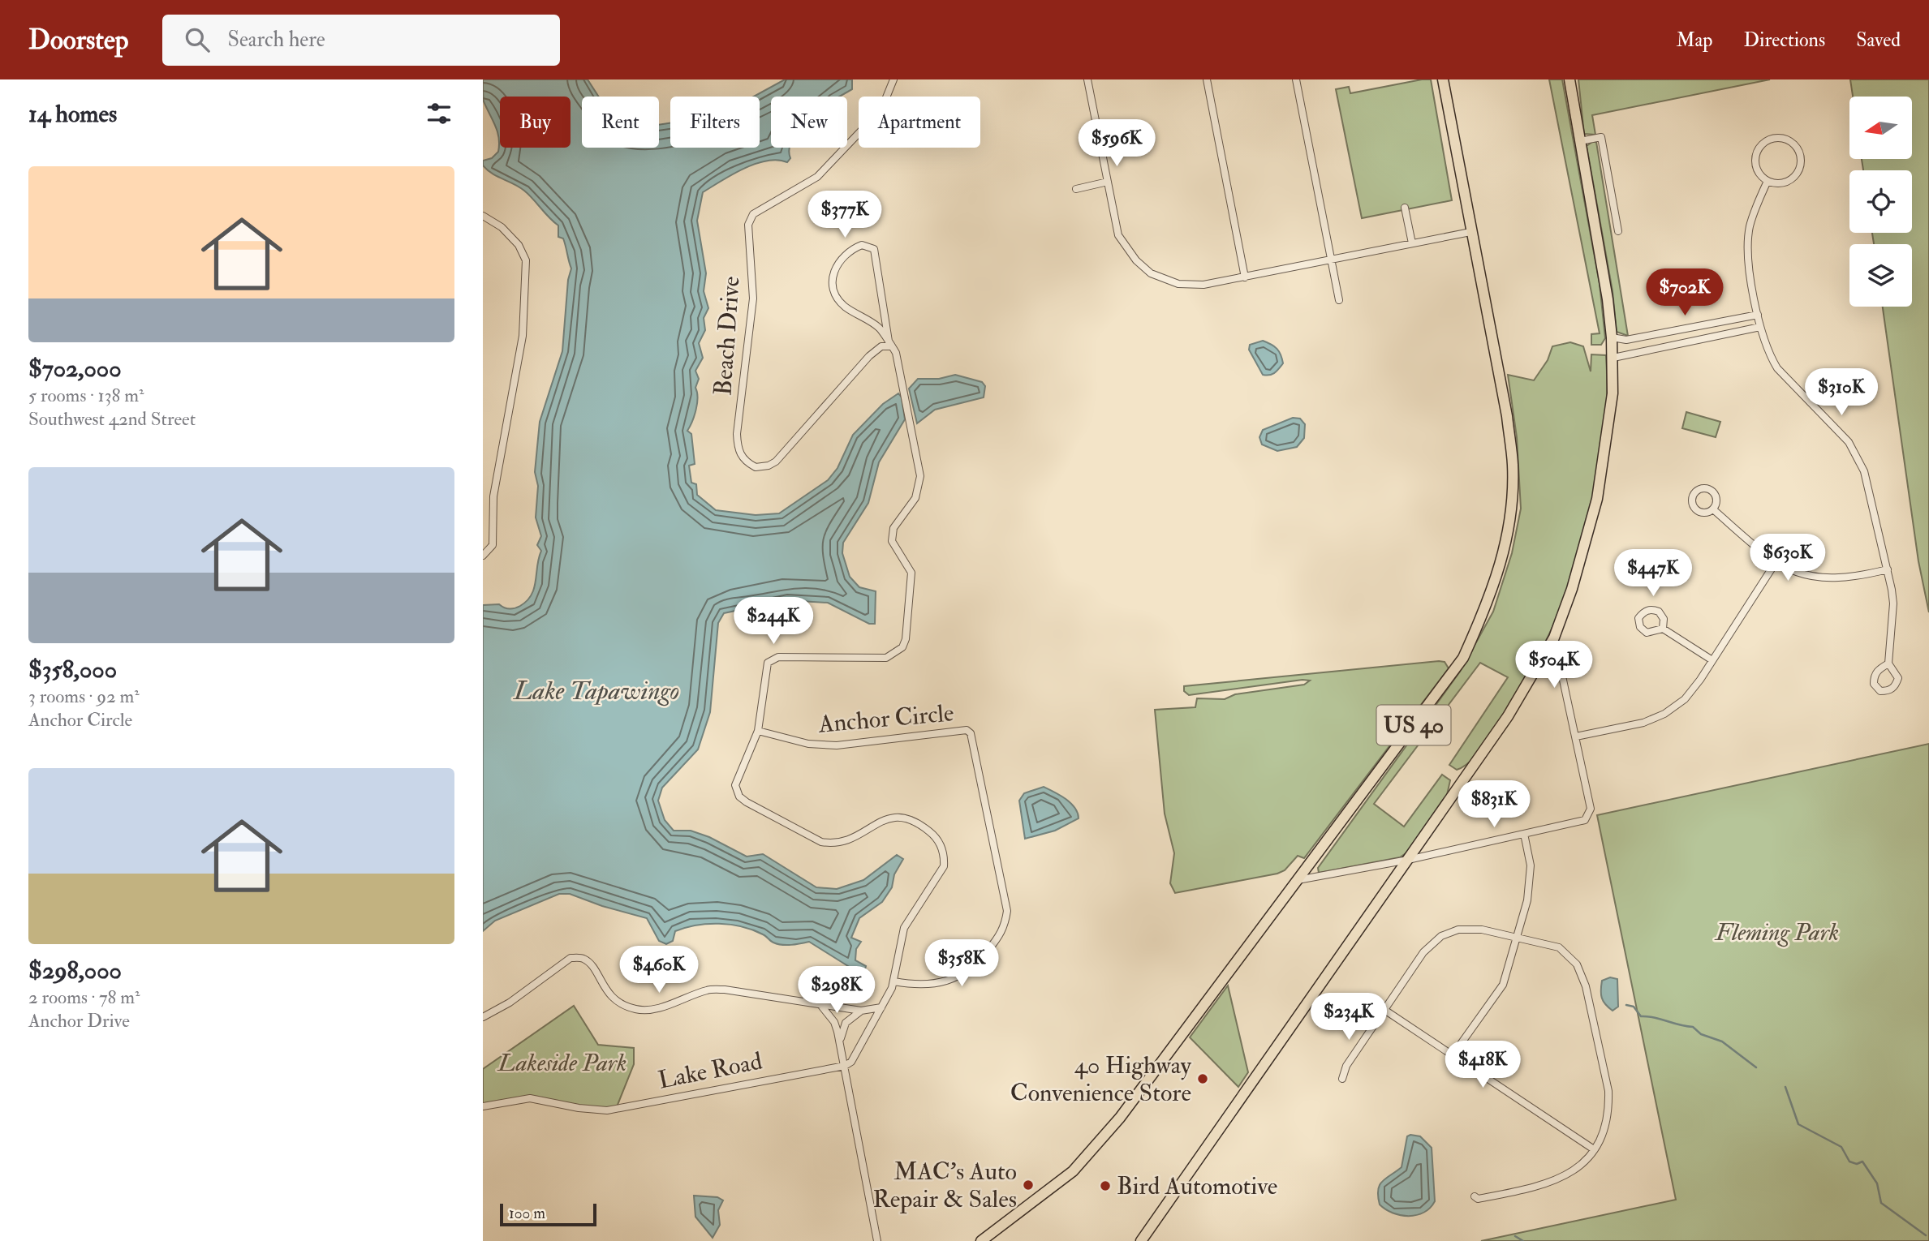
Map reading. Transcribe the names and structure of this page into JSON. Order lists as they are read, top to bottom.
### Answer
{
  "streets": {
    "main road": ["US 40"],
    "street": ["Beach Drive", "Anchor Circle", "Lake Road"]
  },
  "water": ["Lake Tapawingo"],
  "parks": ["Fleming Park", "Lakeside Park"],
  "places": ["40 Highway Convenience Store", "MAC's Auto Repair & Sales", "Bird Automotive"],
  "scale_bar": "100 m",
  "north": "left",
  "page": {
    "header": "Doorstep",
    "search": "Search here",
    "nav": ["Map", "Directions", "Saved"],
    "heading": "14 homes",
    "chip": [
      "Buy",
      "Rent",
      "Filters",
      "New",
      "Apartment"
    ],
    "price": [
      "$596K",
      "$377K",
      "$702K",
      "$310K",
      "$630K",
      "$447K",
      "$244K",
      "$504K",
      "$831K",
      "$358K",
      "$460K",
      "$298K",
      "$234K",
      "$418K"
    ],
    "list": [
      {
        "name": "$702,000",
        "note": "5 rooms · 138 m² · Southwest 42nd Street"
      },
      {
        "name": "$358,000",
        "note": "3 rooms · 92 m² · Anchor Circle"
      },
      {
        "name": "$298,000",
        "note": "2 rooms · 78 m² · Anchor Drive"
      }
    ],
    "scale": "100 m"
  }
}
